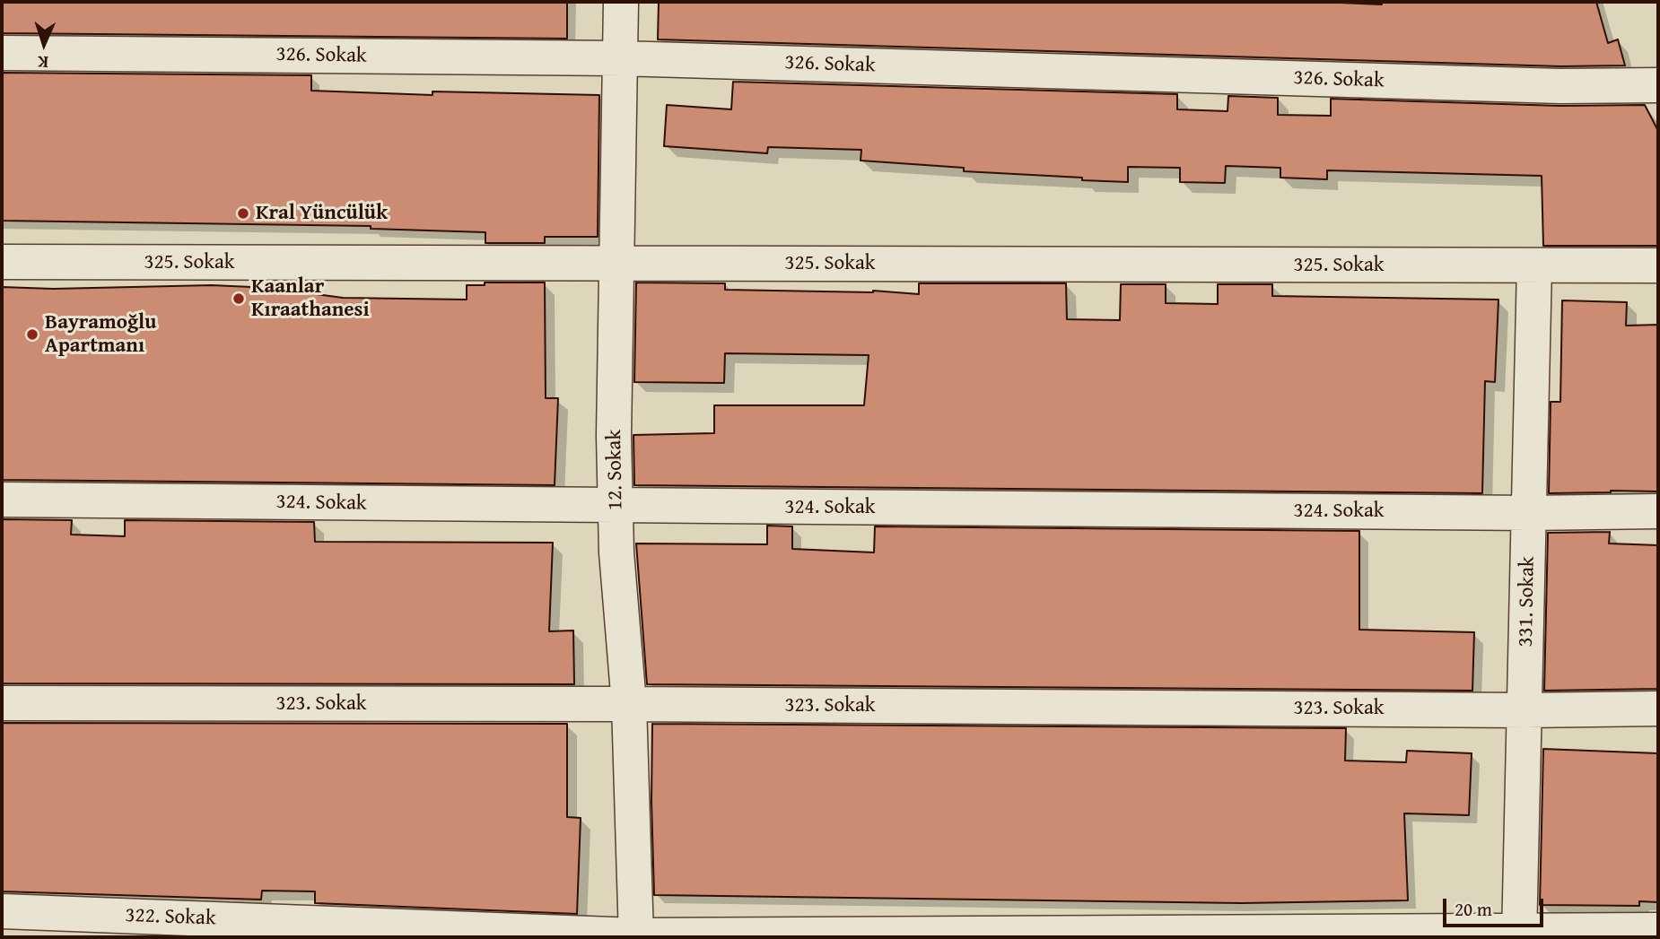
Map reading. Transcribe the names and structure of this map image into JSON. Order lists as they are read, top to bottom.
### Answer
{
  "streets": {
    "street": [
      "326. Sokak",
      "325. Sokak",
      "12. Sokak",
      "324. Sokak",
      "331. Sokak",
      "323. Sokak",
      "322. Sokak"
    ]
  },
  "crossings": [
    ["326. Sokak", "12. Sokak"],
    ["325. Sokak", "12. Sokak"],
    ["325. Sokak", "331. Sokak"],
    ["12. Sokak", "324. Sokak"],
    ["12. Sokak", "323. Sokak"],
    ["12. Sokak", "322. Sokak"],
    ["324. Sokak", "331. Sokak"],
    ["331. Sokak", "323. Sokak"],
    ["331. Sokak", "322. Sokak"]
  ],
  "places": ["Kral Yüncülük", "Kaanlar Kıraathanesi", "Bayramoğlu Apartmanı"],
  "scale_bar": "20 m",
  "north": "bottom"
}
